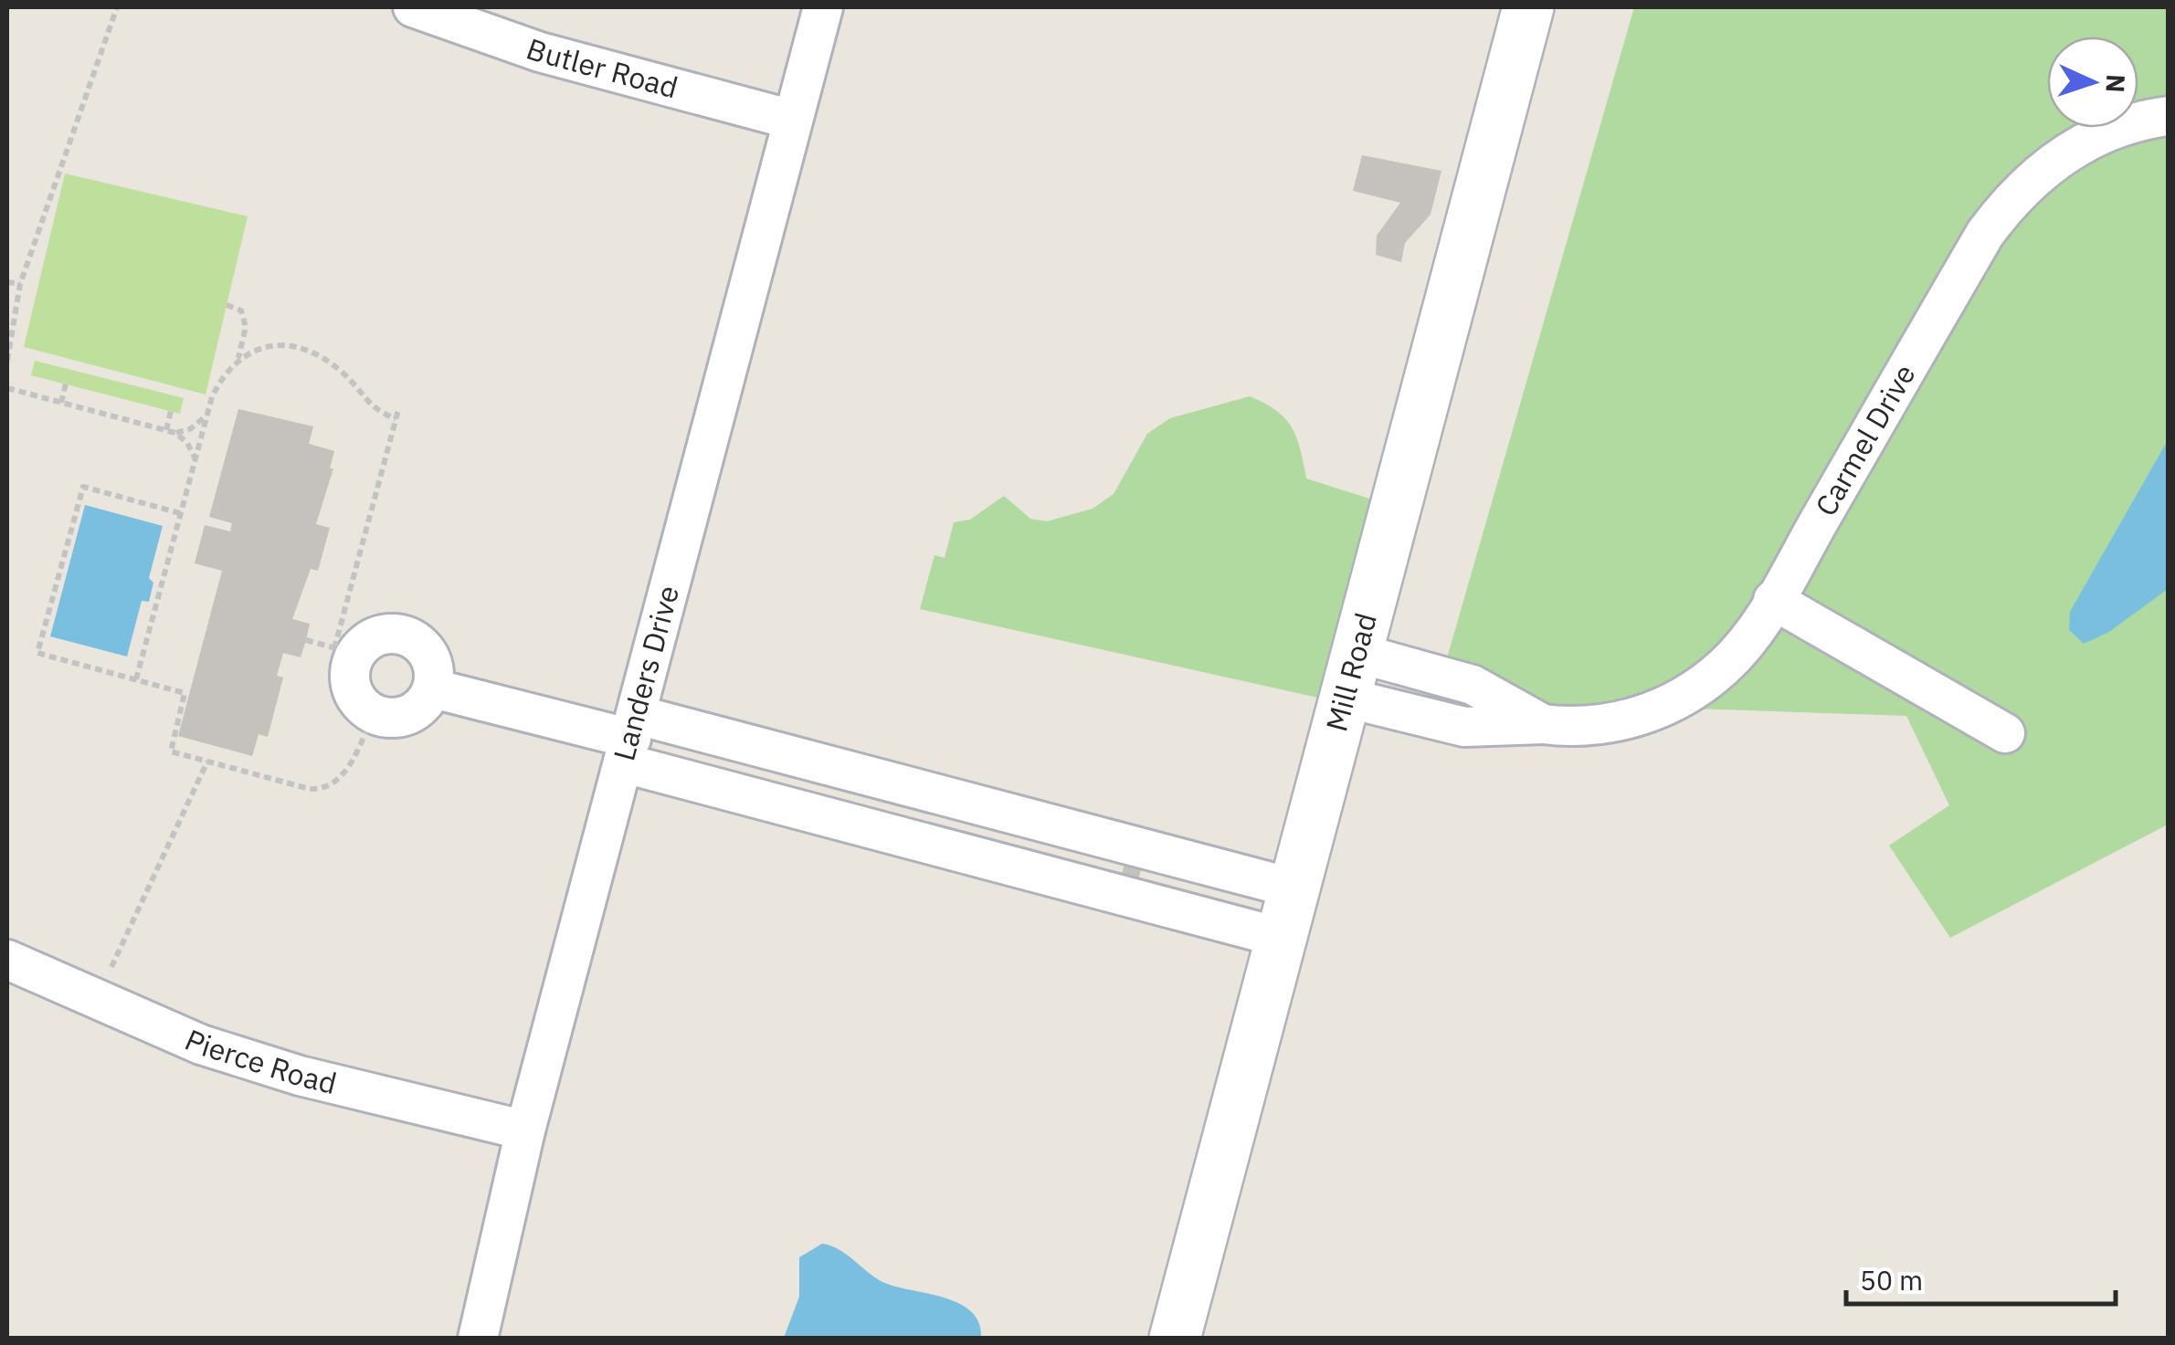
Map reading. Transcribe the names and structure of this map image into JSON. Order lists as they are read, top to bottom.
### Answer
{
  "streets": {
    "street": [
      "Butler Road",
      "Carmel Drive",
      "Landers Drive",
      "Mill Road",
      "Pierce Road"
    ]
  },
  "crossings": [
    ["Butler Road", "Landers Drive"],
    ["Carmel Drive", "Mill Road"],
    ["Landers Drive", "Pierce Road"]
  ],
  "scale_bar": "50 m",
  "north": "right"
}
